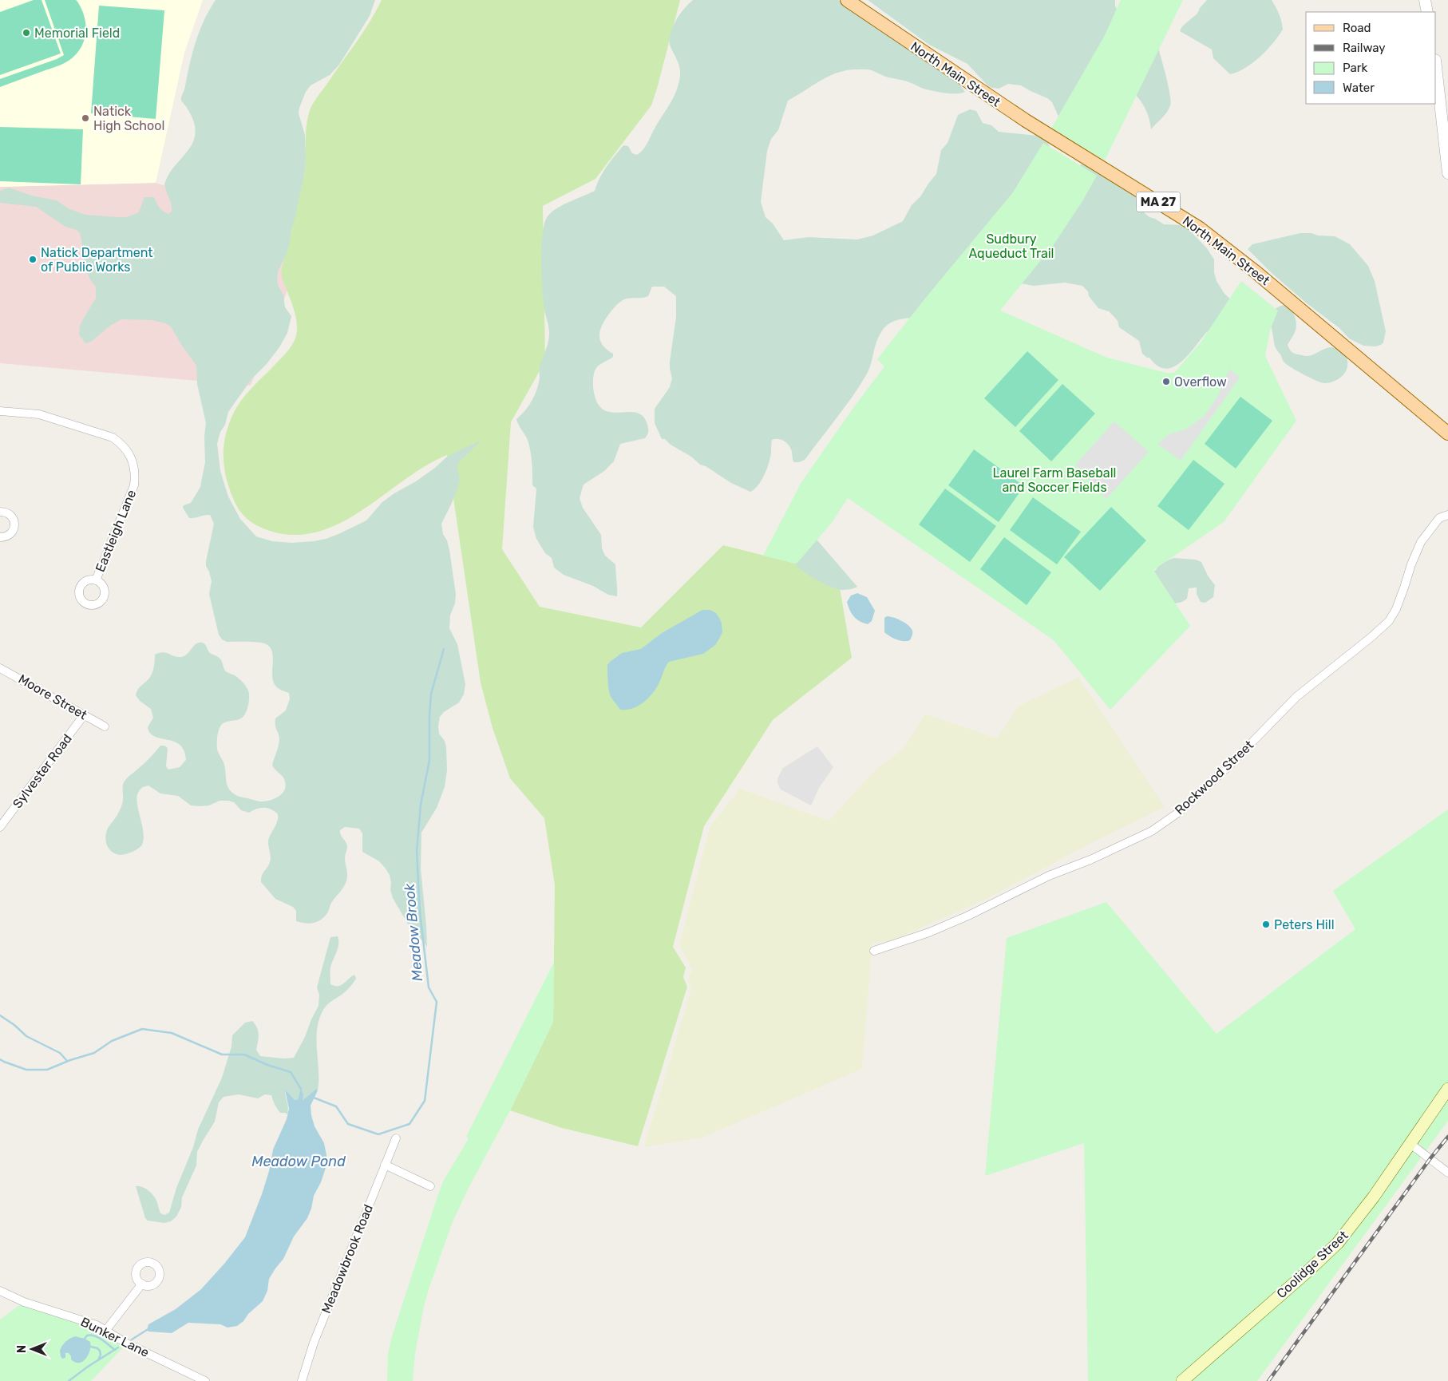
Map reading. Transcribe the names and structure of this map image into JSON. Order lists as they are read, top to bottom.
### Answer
{
  "streets": {
    "main road": ["North Main Street", "MA 27", "Coolidge Street"],
    "street": [
      "Eastleigh Lane",
      "Moore Street",
      "Sylvester Road",
      "Rockwood Street",
      "Meadowbrook Road",
      "Bunker Lane"
    ]
  },
  "crossings": [
    ["Moore Street", "Sylvester Road"]
  ],
  "water": ["Meadow Brook", "Meadow Pond"],
  "parks": ["Sudbury Aqueduct Trail", "Laurel Farm Baseball and Soccer Fields"],
  "places": [
    "Memorial Field",
    "Natick High School",
    "Natick Department of Public Works",
    "Overflow",
    "Peters Hill"
  ],
  "legend": [
    "Road",
    "Railway",
    "Park",
    "Water"
  ],
  "north": "left"
}
